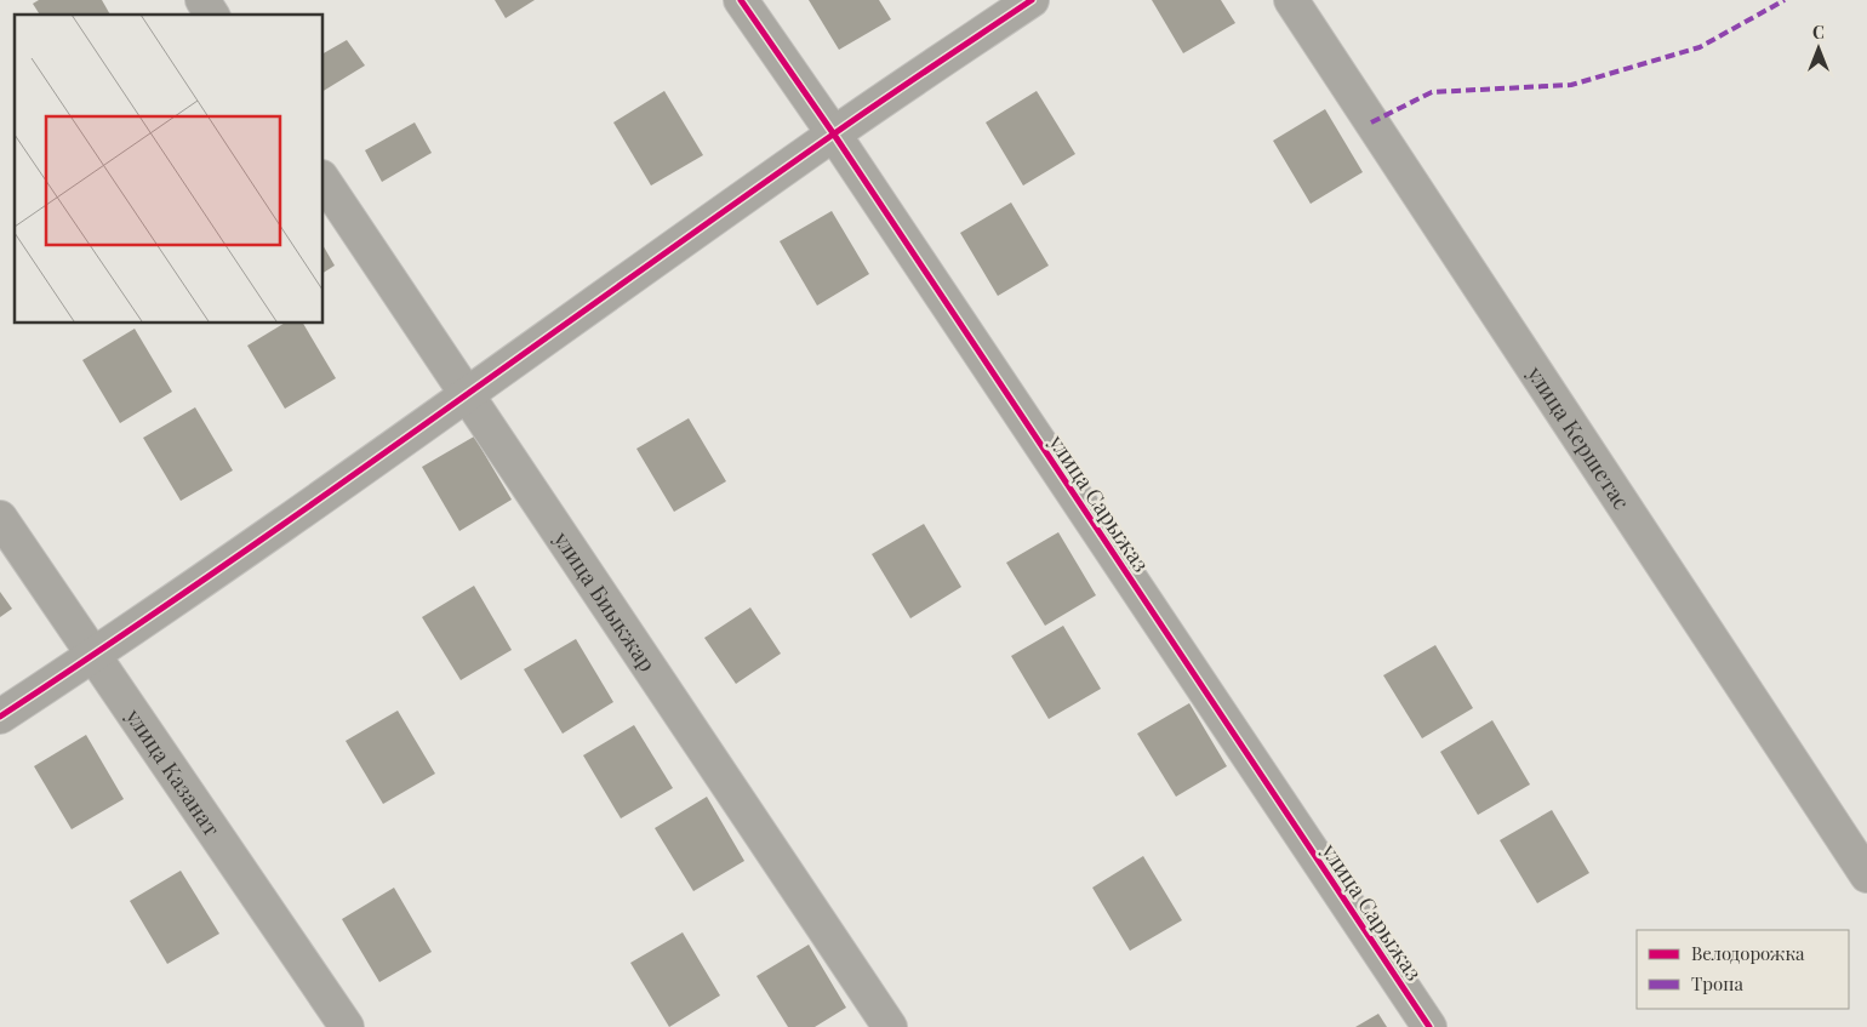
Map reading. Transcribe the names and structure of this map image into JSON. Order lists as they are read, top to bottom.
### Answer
{
  "streets": {
    "street": [
      "улица Кершетас",
      "улица Сарыжаз",
      "улица Биыкжар",
      "улица Казанат"
    ]
  },
  "legend": ["Велодорожка", "Тропа"],
  "north": "top"
}
